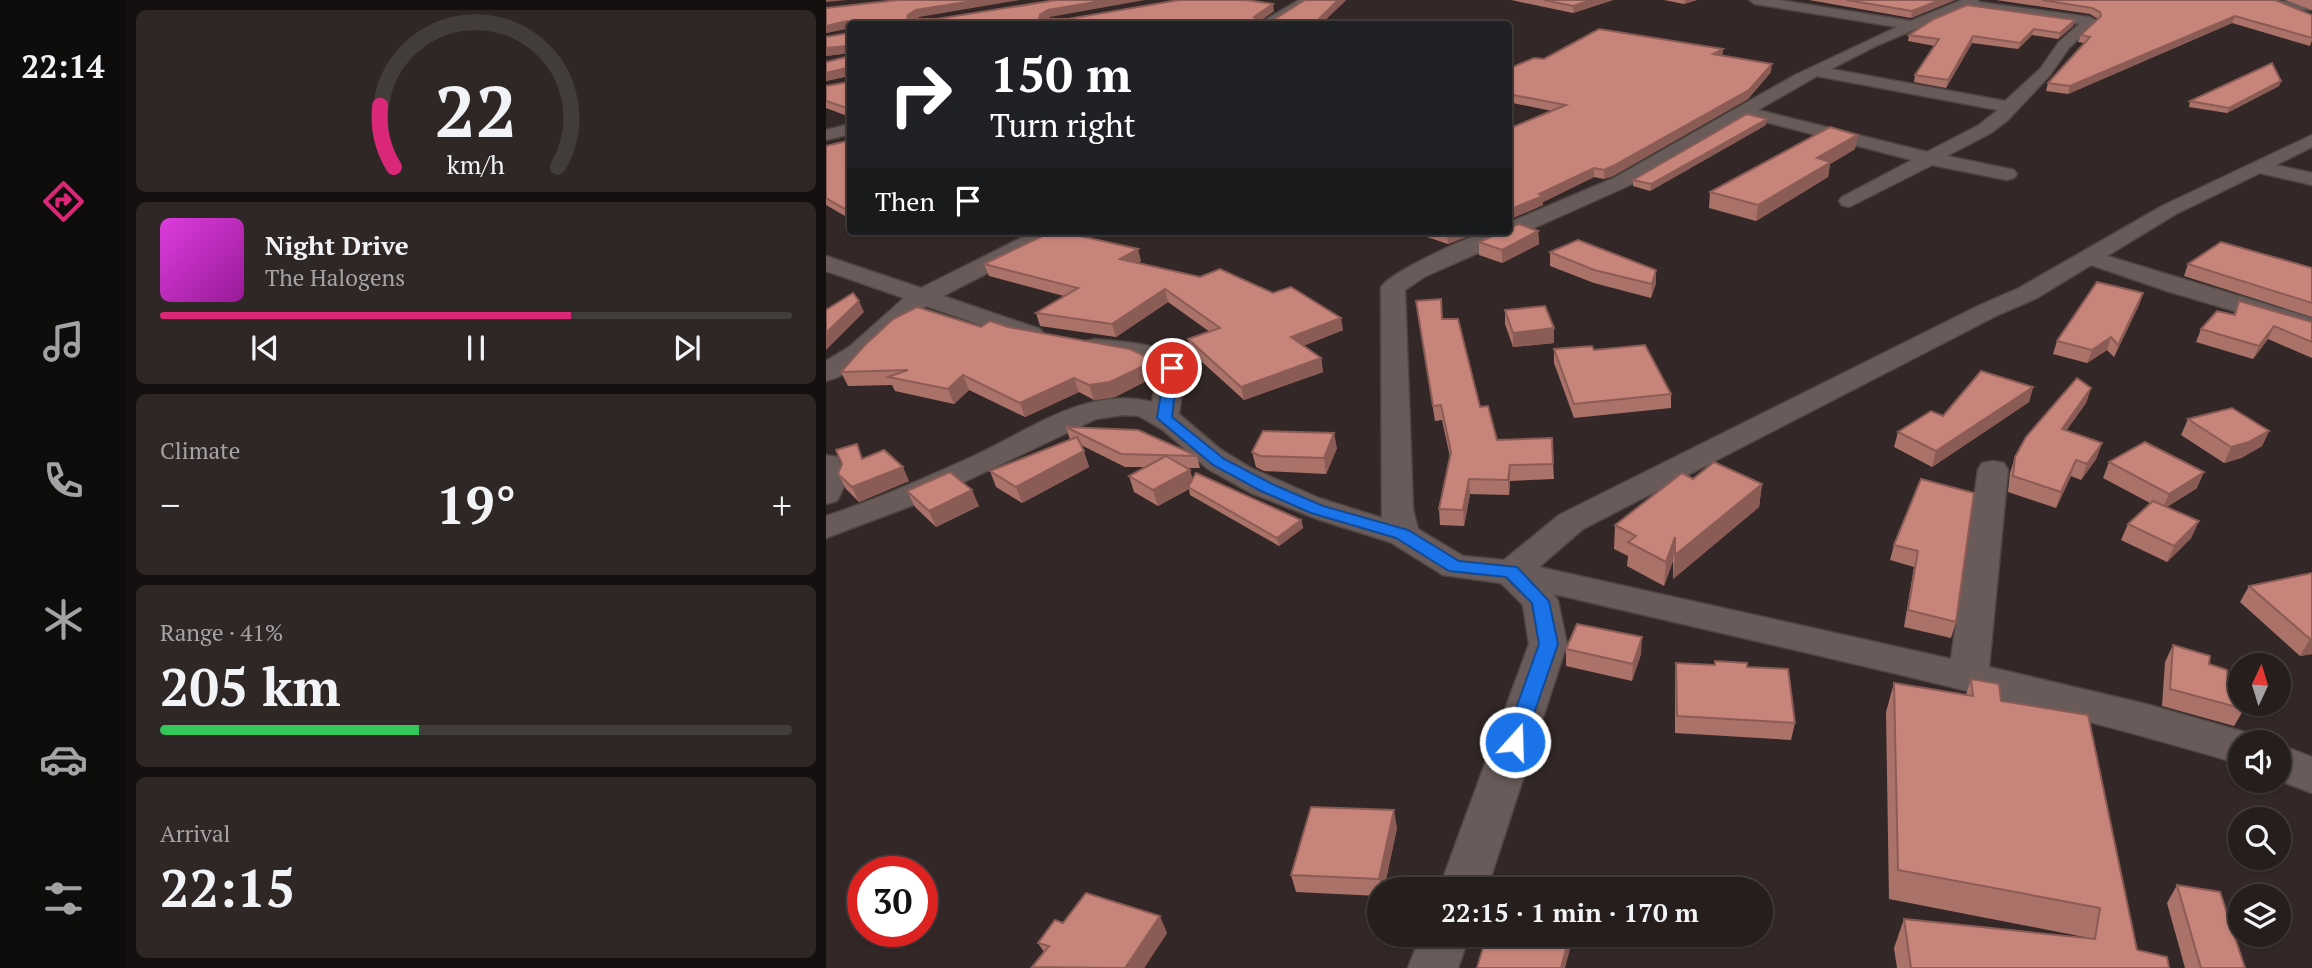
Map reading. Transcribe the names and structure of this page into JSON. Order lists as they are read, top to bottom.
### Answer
{
  "north": "top",
  "page": {
    "tabs": "22:14",
    "turn": ["150 m", "Turn right"],
    "then": "Then",
    "song": ["Night Drive", "The Halogens"],
    "tile": [
      "Climate",
      ["Range · 41%", "205 km"],
      ["Arrival", "22:15"]
    ],
    "heat": ["−", "19°", "+"],
    "limit": "30",
    "trip": "22:15 · 1 min · 170 m",
    "gauge": ["22", "km/h"]
  }
}
